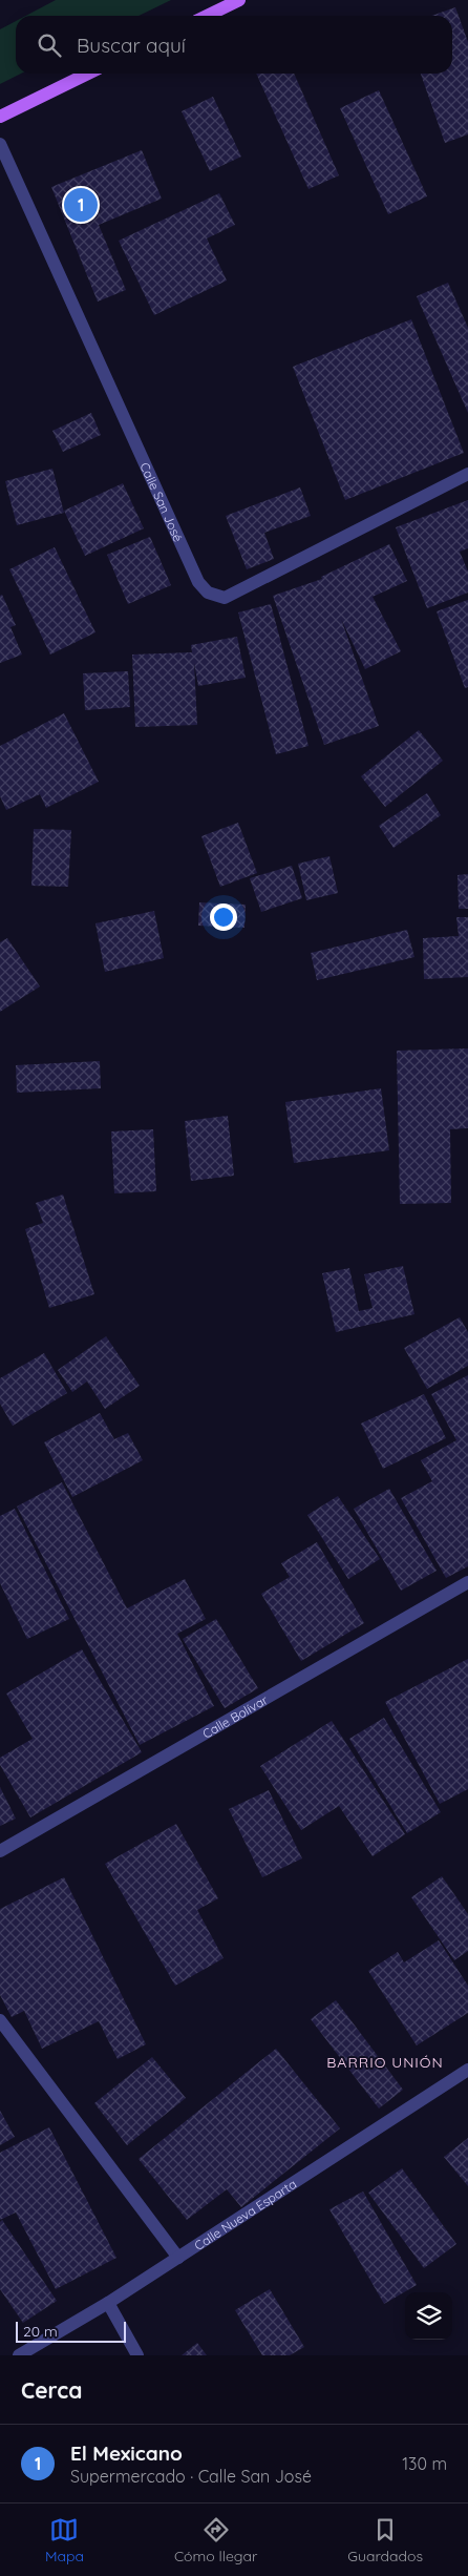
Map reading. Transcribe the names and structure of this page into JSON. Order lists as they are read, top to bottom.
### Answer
{
  "streets": {
    "street": ["Calle San José", "Calle Bolívar", "Calle Nueva Esparta"]
  },
  "districts": ["BARRIO UNIÓN"],
  "scale_bar": "20 m",
  "page": {
    "search": "Buscar aquí",
    "pins": "1",
    "scale": "20 m",
    "heading": "Cerca",
    "list": [
      {
        "mark": "1",
        "name": "El Mexicano",
        "note": "Supermercado · Calle San José",
        "value": "130 m"
      }
    ],
    "nav": ["Mapa", "Cómo llegar", "Guardados"]
  }
}
